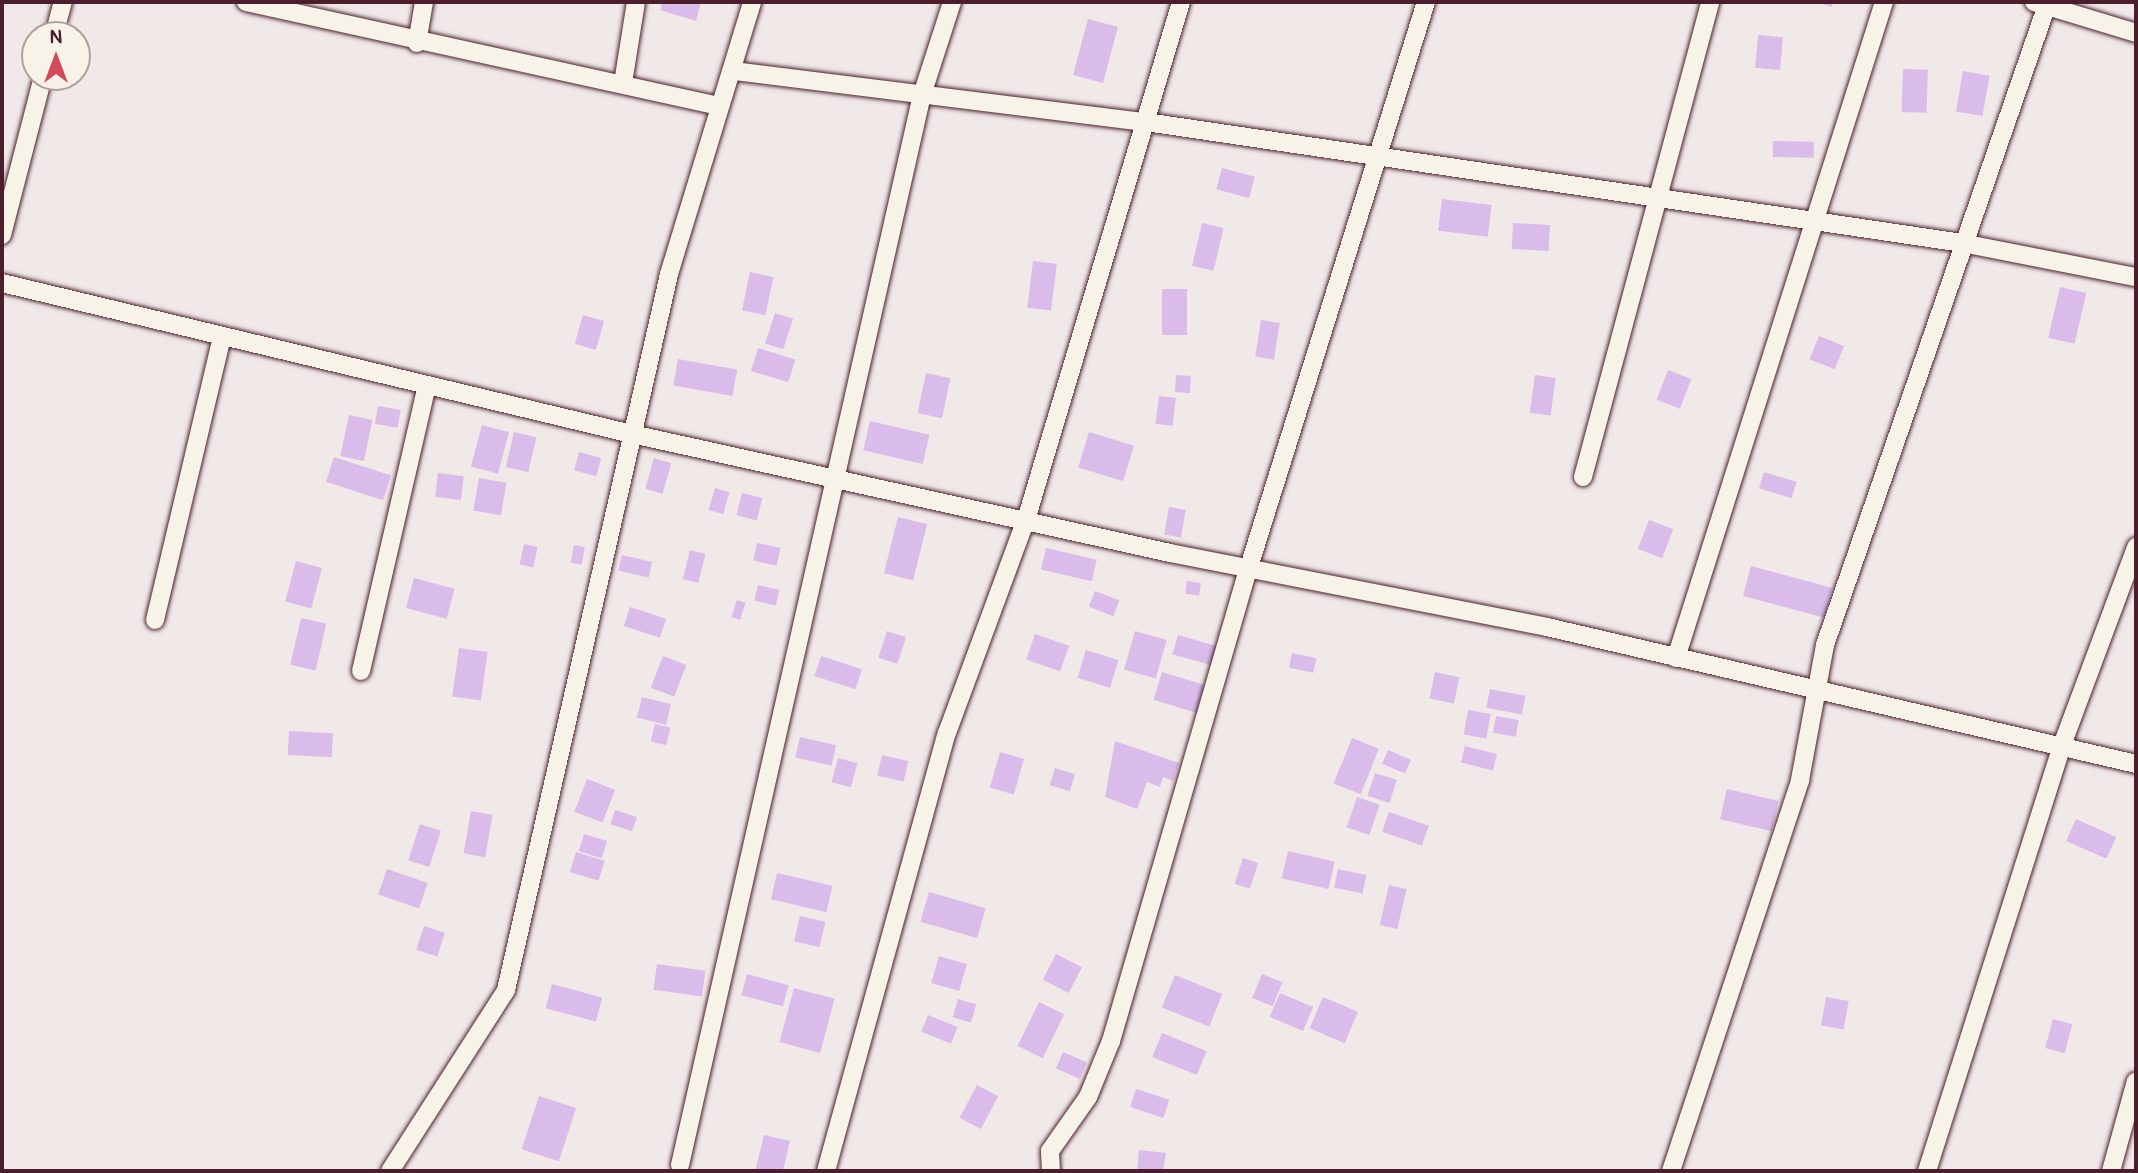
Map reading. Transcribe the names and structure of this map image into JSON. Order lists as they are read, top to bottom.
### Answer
{
  "north": "top"
}
